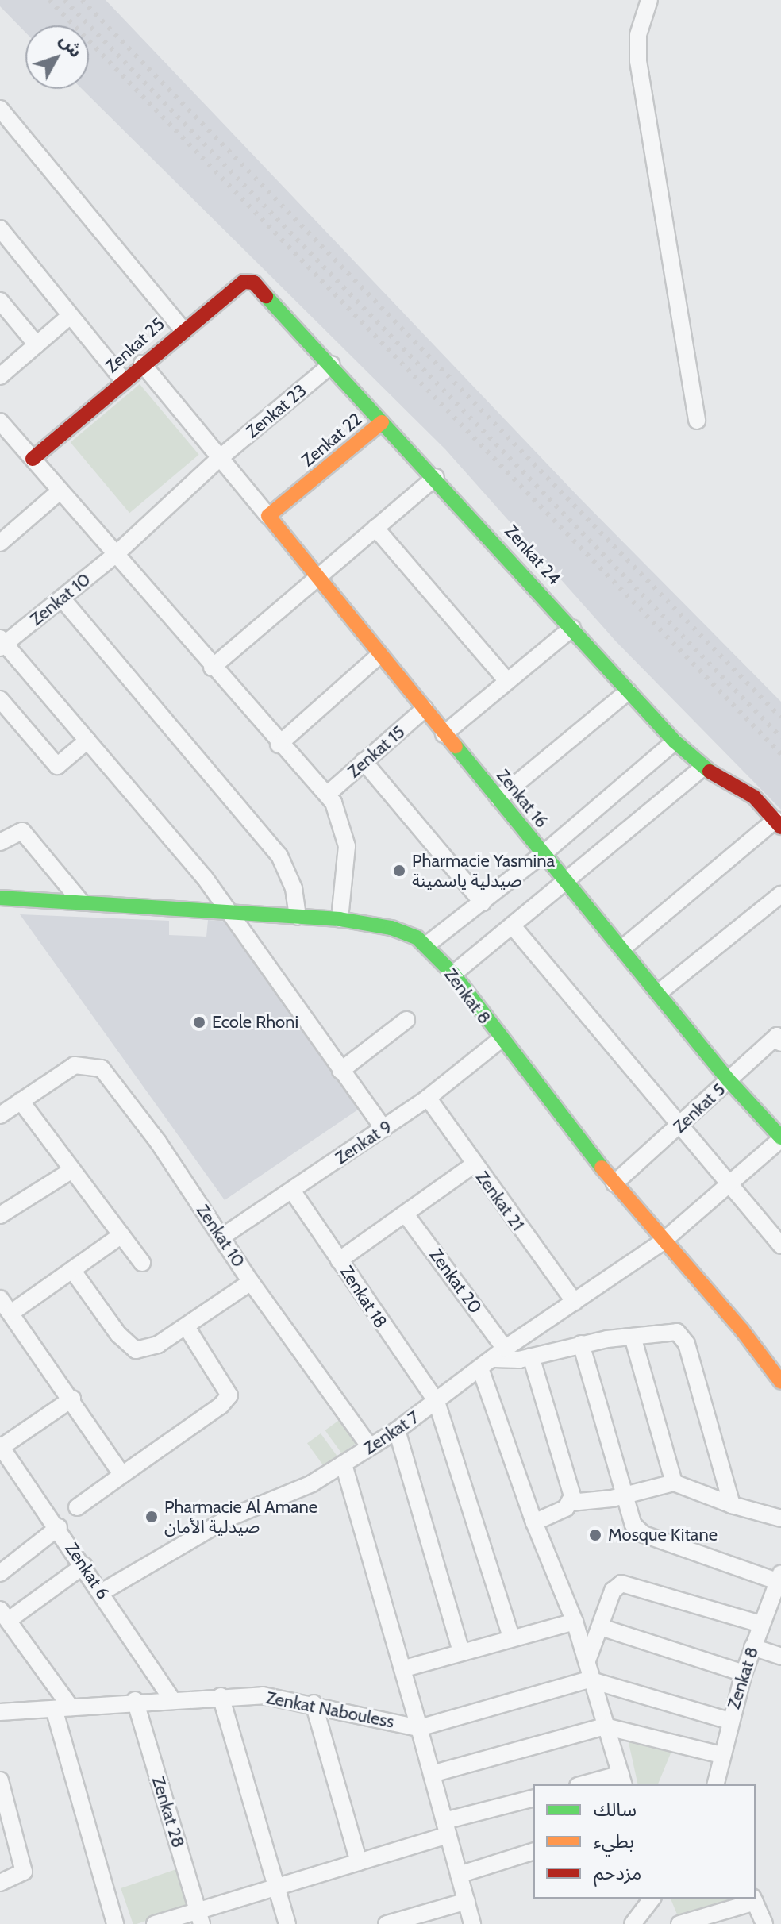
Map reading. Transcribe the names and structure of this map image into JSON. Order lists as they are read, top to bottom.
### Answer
{
  "streets": {
    "street": [
      "Zenkat 25",
      "Zenkat 23",
      "Zenkat 22",
      "Zenkat 24",
      "Zenkat 10",
      "Zenkat 15",
      "Zenkat 16",
      "Zenkat 8",
      "Zenkat 5",
      "Zenkat 9",
      "Zenkat 21",
      "Zenkat 20",
      "Zenkat 18",
      "Zenkat 7",
      "Zenkat 6",
      "Zenkat Nabouless",
      "Zenkat 28"
    ]
  },
  "crossings": [
    ["Zenkat 25", "Zenkat 24"],
    ["Zenkat 23", "Zenkat 24"],
    ["Zenkat 23", "Zenkat 10"],
    ["Zenkat 22", "Zenkat 24"],
    ["Zenkat 22", "Zenkat 16"],
    ["Zenkat 10", "Zenkat 9"],
    ["Zenkat 10", "Zenkat 7"],
    ["Zenkat 15", "Zenkat 16"],
    ["Zenkat 16", "Zenkat 5"],
    ["Zenkat 16", "Zenkat 7"],
    ["Zenkat 8", "Zenkat 5"],
    ["Zenkat 8", "Zenkat 9"],
    ["Zenkat 8", "Zenkat 7"],
    ["Zenkat 9", "Zenkat 21"],
    ["Zenkat 9", "Zenkat 18"],
    ["Zenkat 21", "Zenkat 7"],
    ["Zenkat 20", "Zenkat 7"],
    ["Zenkat 18", "Zenkat 7"],
    ["Zenkat 7", "Zenkat 6"],
    ["Zenkat 6", "Zenkat Nabouless"],
    ["Zenkat Nabouless", "Zenkat 28"]
  ],
  "places": [
    "Pharmacie Yasmina صيدلية ياسمينة",
    "Ecole Rhoni",
    "Pharmacie Al Amane صيدلية الأمان",
    "Mosque Kitane"
  ],
  "legend": ["سالك", "بطيء", "مزدحم"],
  "north": "top right"
}
